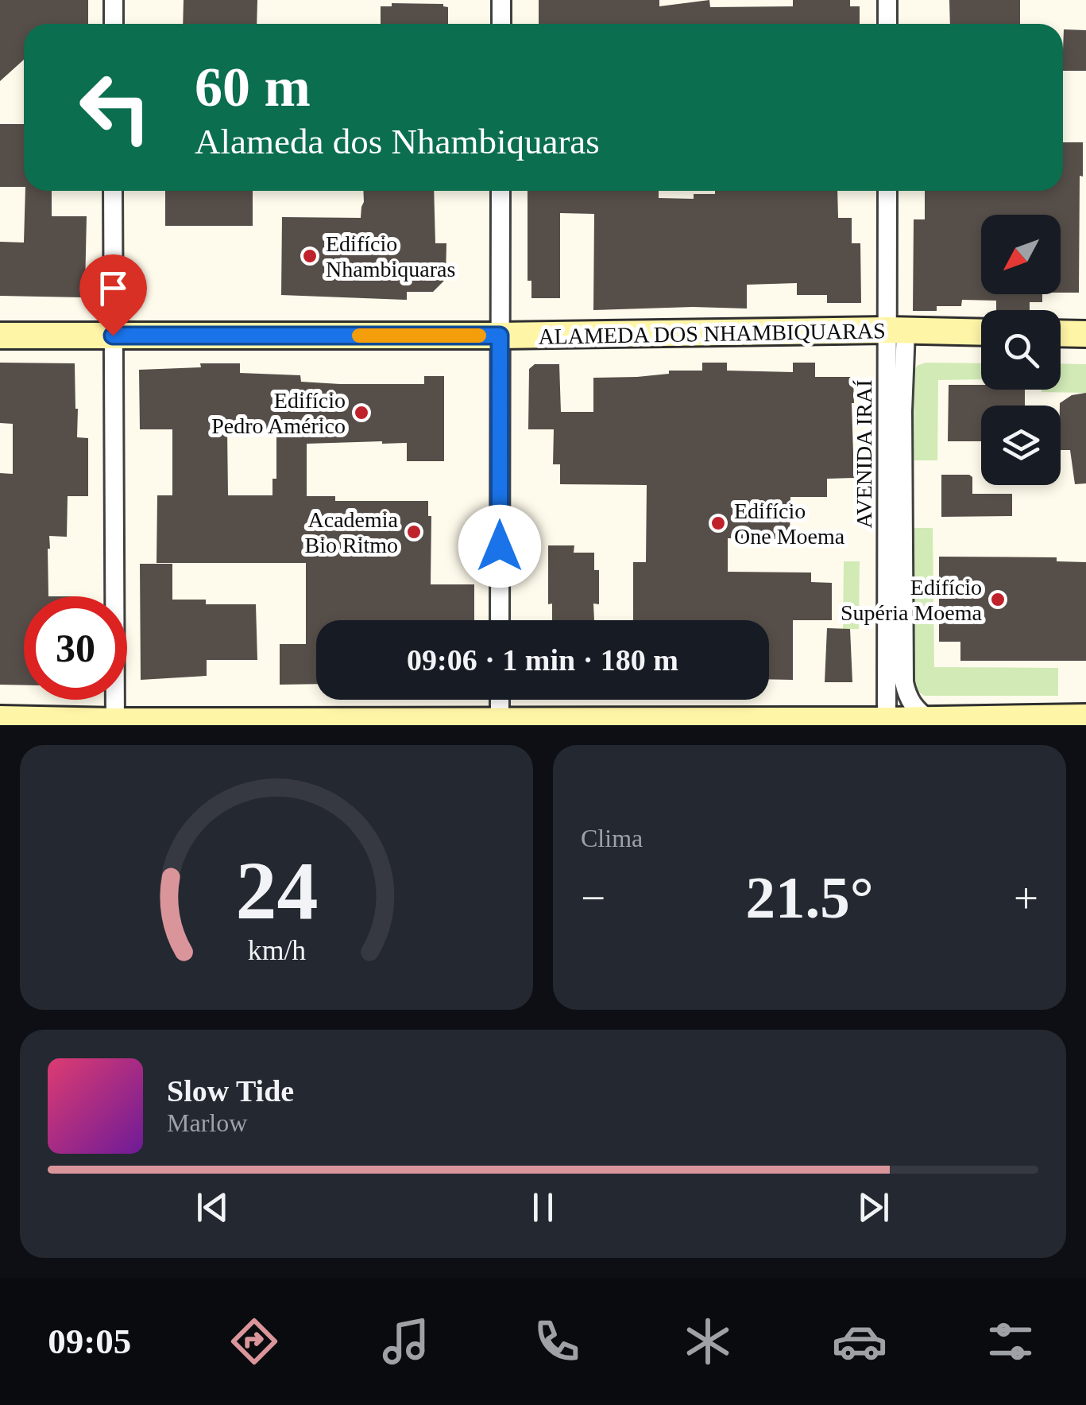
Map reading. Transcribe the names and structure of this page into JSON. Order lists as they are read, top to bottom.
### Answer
{
  "streets": {
    "main road": ["ALAMEDA DOS NHAMBIQUARAS"],
    "street": ["AVENIDA IRAÍ"]
  },
  "crossings": [
    ["ALAMEDA DOS NHAMBIQUARAS", "AVENIDA IRAÍ"]
  ],
  "places": [
    "Edifício Nhambiquaras",
    "Edifício Pedro Américo",
    "Edifício One Moema",
    "Academia Bio Ritmo",
    "Edifício Supéria Moema"
  ],
  "north": "bottom left",
  "page": {
    "turn": ["60 m", "Alameda dos Nhambiquaras"],
    "limit": "30",
    "trip": "09:06 · 1 min · 180 m",
    "tile": "Clima",
    "heat": ["−", "21.5°", "+"],
    "song": ["Slow Tide", "Marlow"],
    "tabs": "09:05",
    "gauge": ["24", "km/h"]
  }
}
